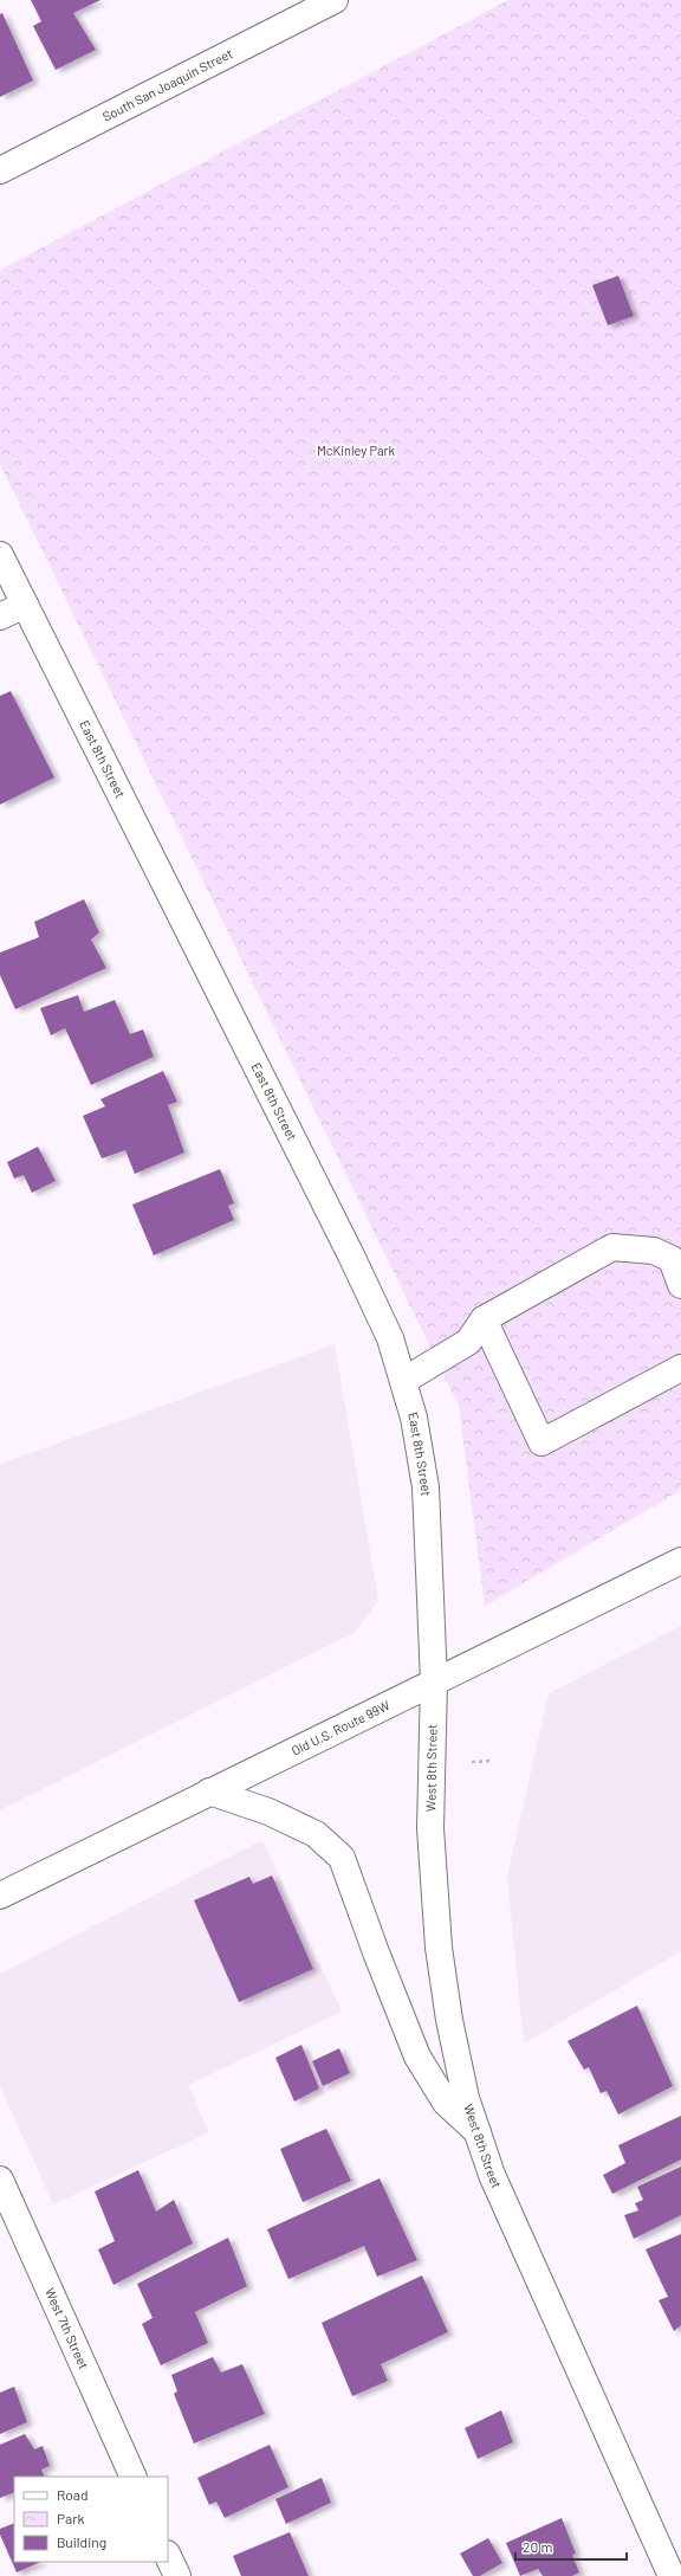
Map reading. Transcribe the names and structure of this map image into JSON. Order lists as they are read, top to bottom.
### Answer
{
  "streets": {
    "street": [
      "South San Joaquin Street",
      "East 8th Street",
      "Old U.S. Route 99W",
      "West 8th Street",
      "West 7th Street"
    ]
  },
  "crossings": [
    ["East 8th Street", "Old U.S. Route 99W"],
    ["East 8th Street", "West 8th Street"],
    ["Old U.S. Route 99W", "West 8th Street"]
  ],
  "parks": ["McKinley Park"],
  "legend": ["Road", "Park", "Building"],
  "scale_bar": "20 m"
}
